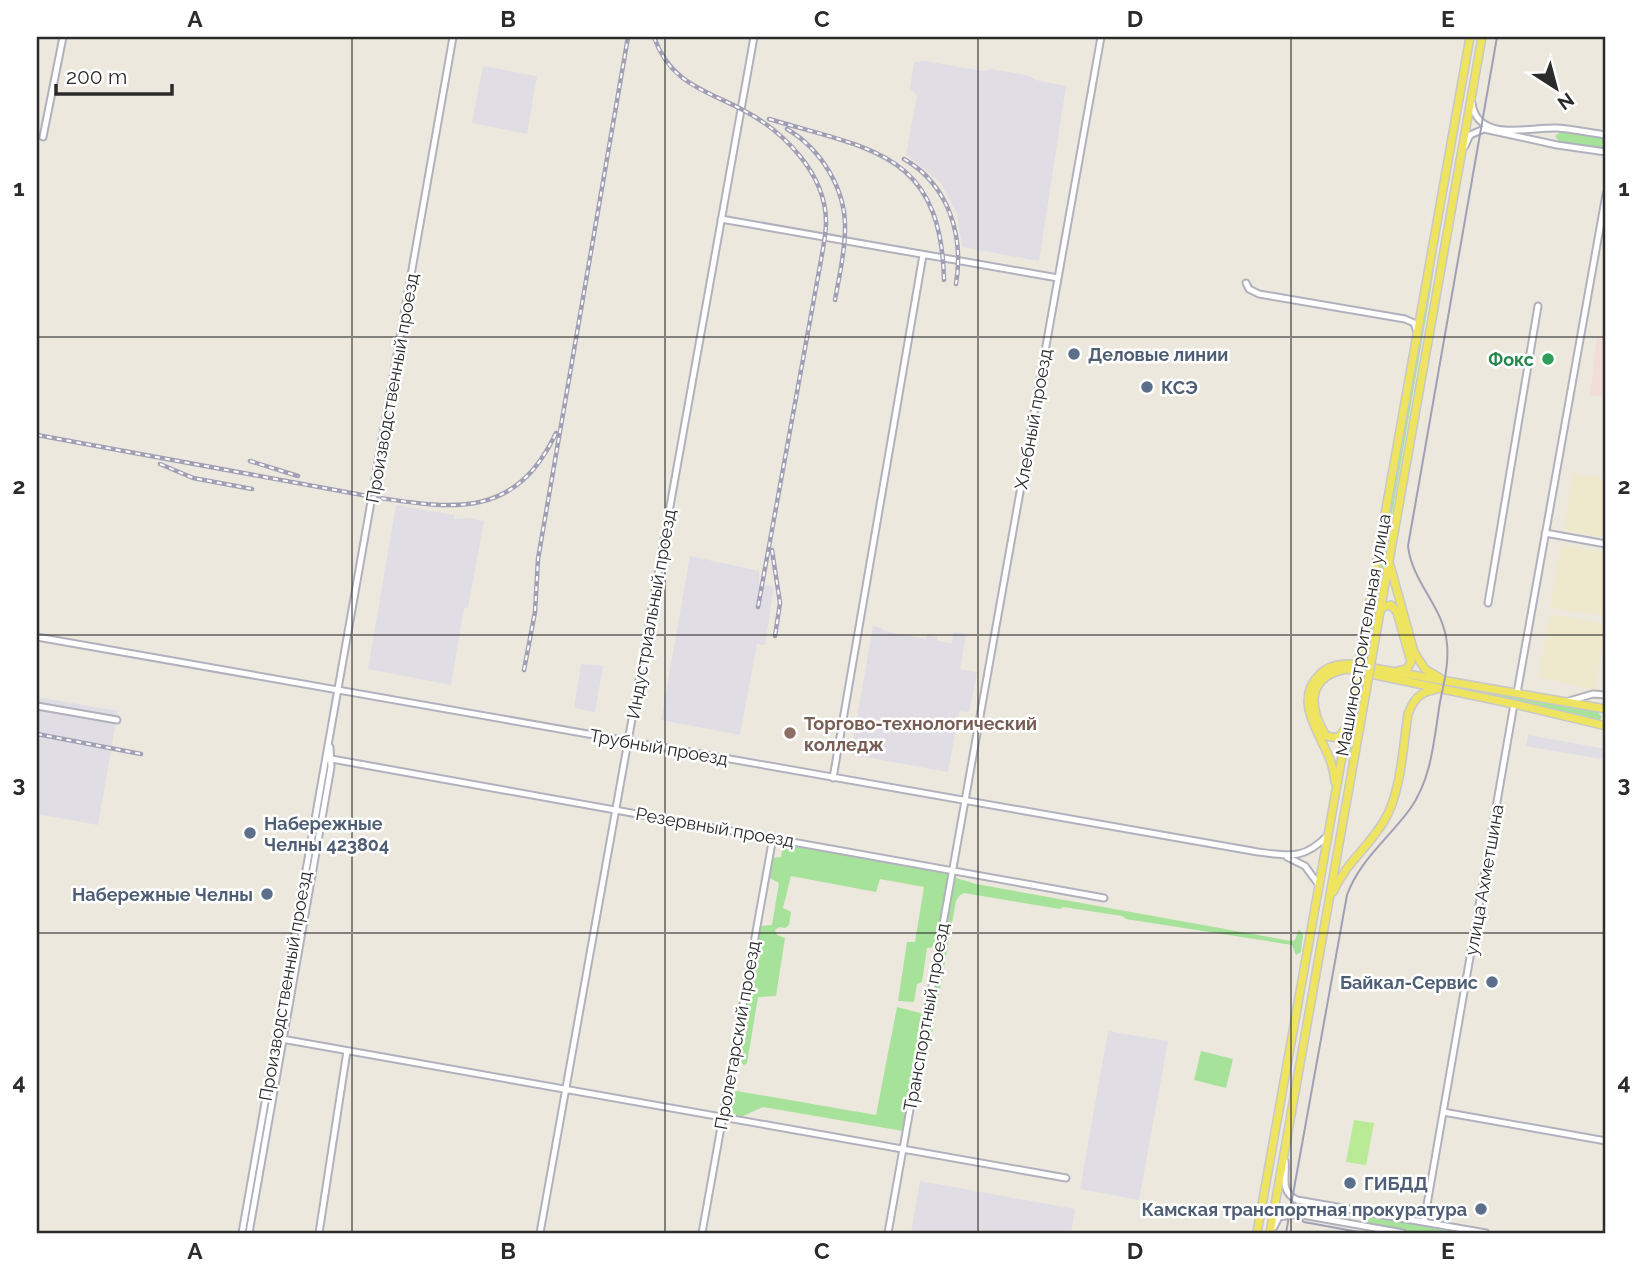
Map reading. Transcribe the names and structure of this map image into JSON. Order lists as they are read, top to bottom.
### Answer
{
  "streets": {
    "main road": ["Машиностроительная улица"],
    "street": [
      "Производственный проезд",
      "Хлебный проезд",
      "Индустриальный проезд",
      "Трубный проезд",
      "Резервный проезд",
      "улица Ахметшина",
      "Транспортный проезд",
      "Пролетарский проезд"
    ]
  },
  "crossings": [
    ["Производственный проезд", "Трубный проезд"],
    ["Производственный проезд", "Резервный проезд"],
    ["Хлебный проезд", "Трубный проезд"],
    ["Хлебный проезд", "Транспортный проезд"],
    ["Индустриальный проезд", "Трубный проезд"],
    ["Индустриальный проезд", "Резервный проезд"],
    ["Трубный проезд", "Транспортный проезд"],
    ["Резервный проезд", "Транспортный проезд"],
    ["Резервный проезд", "Пролетарский проезд"]
  ],
  "places": [
    "Деловые линии",
    "Фокс",
    "КСЭ",
    "Торгово-технологический колледж",
    "Набережные Челны 423804",
    "Набережные Челны",
    "Байкал-Сервис",
    "ГИБДД",
    "Камская транспортная прокуратура"
  ],
  "scale_bar": "200 m",
  "north": "bottom right",
  "grid": {
    "columns": [
      "A",
      "B",
      "C",
      "D",
      "E"
    ],
    "rows": [
      "1",
      "2",
      "3",
      "4"
    ]
  }
}
